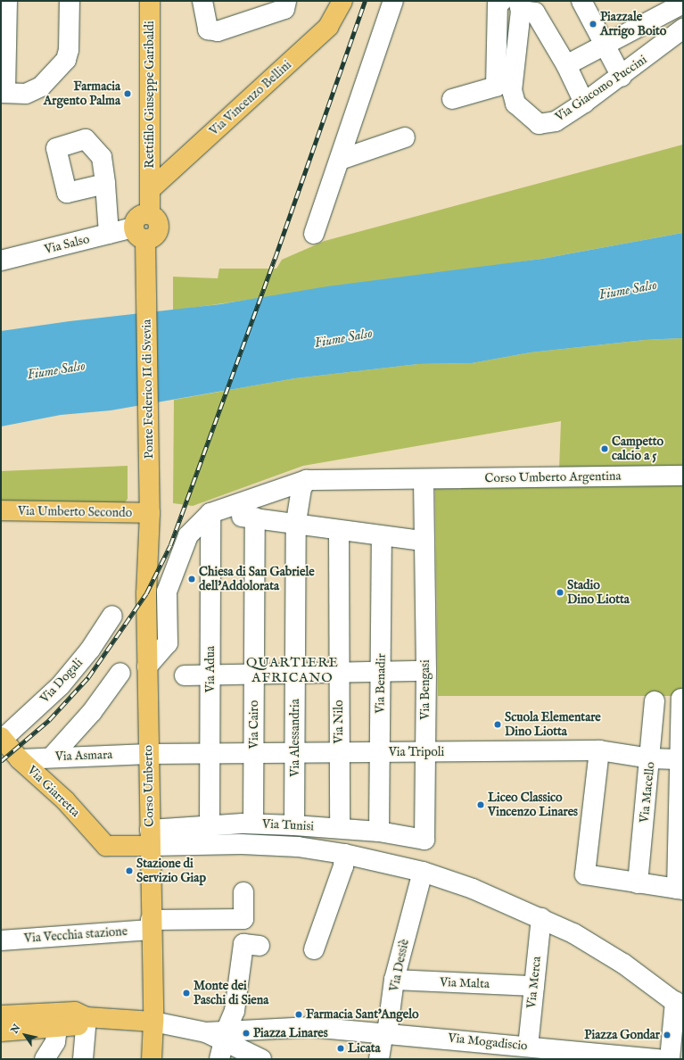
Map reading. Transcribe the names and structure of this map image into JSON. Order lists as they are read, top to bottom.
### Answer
{
  "streets": {
    "main road": [
      "Rettifilo Giuseppe Garibaldi",
      "Via Vincenzo Bellini",
      "Ponte Federico II di Svevia",
      "Via Umberto Secondo",
      "Corso Umberto",
      "Via Giarretta"
    ],
    "street": [
      "Via Giacomo Puccini",
      "Via Salso",
      "Corso Umberto Argentina",
      "Via Adua",
      "Via Dogali",
      "Via Benadir",
      "Via Bengasi",
      "Via Nilo",
      "Via Cairo",
      "Via Alessandria",
      "Via Tripoli",
      "Via Asmara",
      "Via Macello",
      "Via Tunisi",
      "Via Vecchia stazione",
      "Via Dessiè",
      "Via Merca",
      "Via Malta",
      "Via Mogadiscio"
    ]
  },
  "crossings": [
    ["Rettifilo Giuseppe Garibaldi", "Via Vincenzo Bellini"],
    ["Rettifilo Giuseppe Garibaldi", "Via Salso"],
    ["Rettifilo Giuseppe Garibaldi", "Ponte Federico II di Svevia"],
    ["Via Salso", "Ponte Federico II di Svevia"],
    ["Ponte Federico II di Svevia", "Via Umberto Secondo"],
    ["Ponte Federico II di Svevia", "Corso Umberto"],
    ["Corso Umberto Argentina", "Via Adua"],
    ["Corso Umberto Argentina", "Via Bengasi"],
    ["Corso Umberto Argentina", "Via Alessandria"],
    ["Via Umberto Secondo", "Corso Umberto"],
    ["Via Adua", "Via Tripoli"],
    ["Via Adua", "Via Tunisi"],
    ["Via Dogali", "Via Giarretta"],
    ["Via Benadir", "Via Tripoli"],
    ["Via Benadir", "Via Tunisi"],
    ["Via Bengasi", "Via Tripoli"],
    ["Via Bengasi", "Via Tunisi"],
    ["Via Nilo", "Via Tripoli"],
    ["Via Nilo", "Via Tunisi"],
    ["Via Cairo", "Via Tripoli"],
    ["Via Cairo", "Via Tunisi"],
    ["Via Alessandria", "Via Tripoli"],
    ["Via Alessandria", "Via Tunisi"],
    ["Via Tripoli", "Via Asmara"],
    ["Via Tripoli", "Corso Umberto"],
    ["Via Tripoli", "Via Macello"],
    ["Via Asmara", "Corso Umberto"],
    ["Via Asmara", "Via Giarretta"],
    ["Corso Umberto", "Via Giarretta"],
    ["Corso Umberto", "Via Tunisi"],
    ["Corso Umberto", "Via Vecchia stazione"],
    ["Via Giarretta", "Via Tunisi"],
    ["Via Dessiè", "Via Malta"],
    ["Via Dessiè", "Via Mogadiscio"],
    ["Via Merca", "Via Malta"],
    ["Via Merca", "Via Mogadiscio"]
  ],
  "districts": ["QUARTIERE AFRICANO"],
  "water": ["Fiume Salso"],
  "places": [
    "Piazzale Arrigo Boito",
    "Farmacia Argento Palma",
    "Campetto calcio a 5",
    "Chiesa di San Gabriele dell'Addolorata",
    "Stadio Dino Liotta",
    "Scuola Elementare Dino Liotta",
    "Liceo Classico Vincenzo Linares",
    "Stazione di Servizio Giap",
    "Monte dei Paschi di Siena",
    "Farmacia Sant'Angelo",
    "Piazza Linares",
    "Piazza Gondar",
    "Licata"
  ],
  "north": "top left"
}
